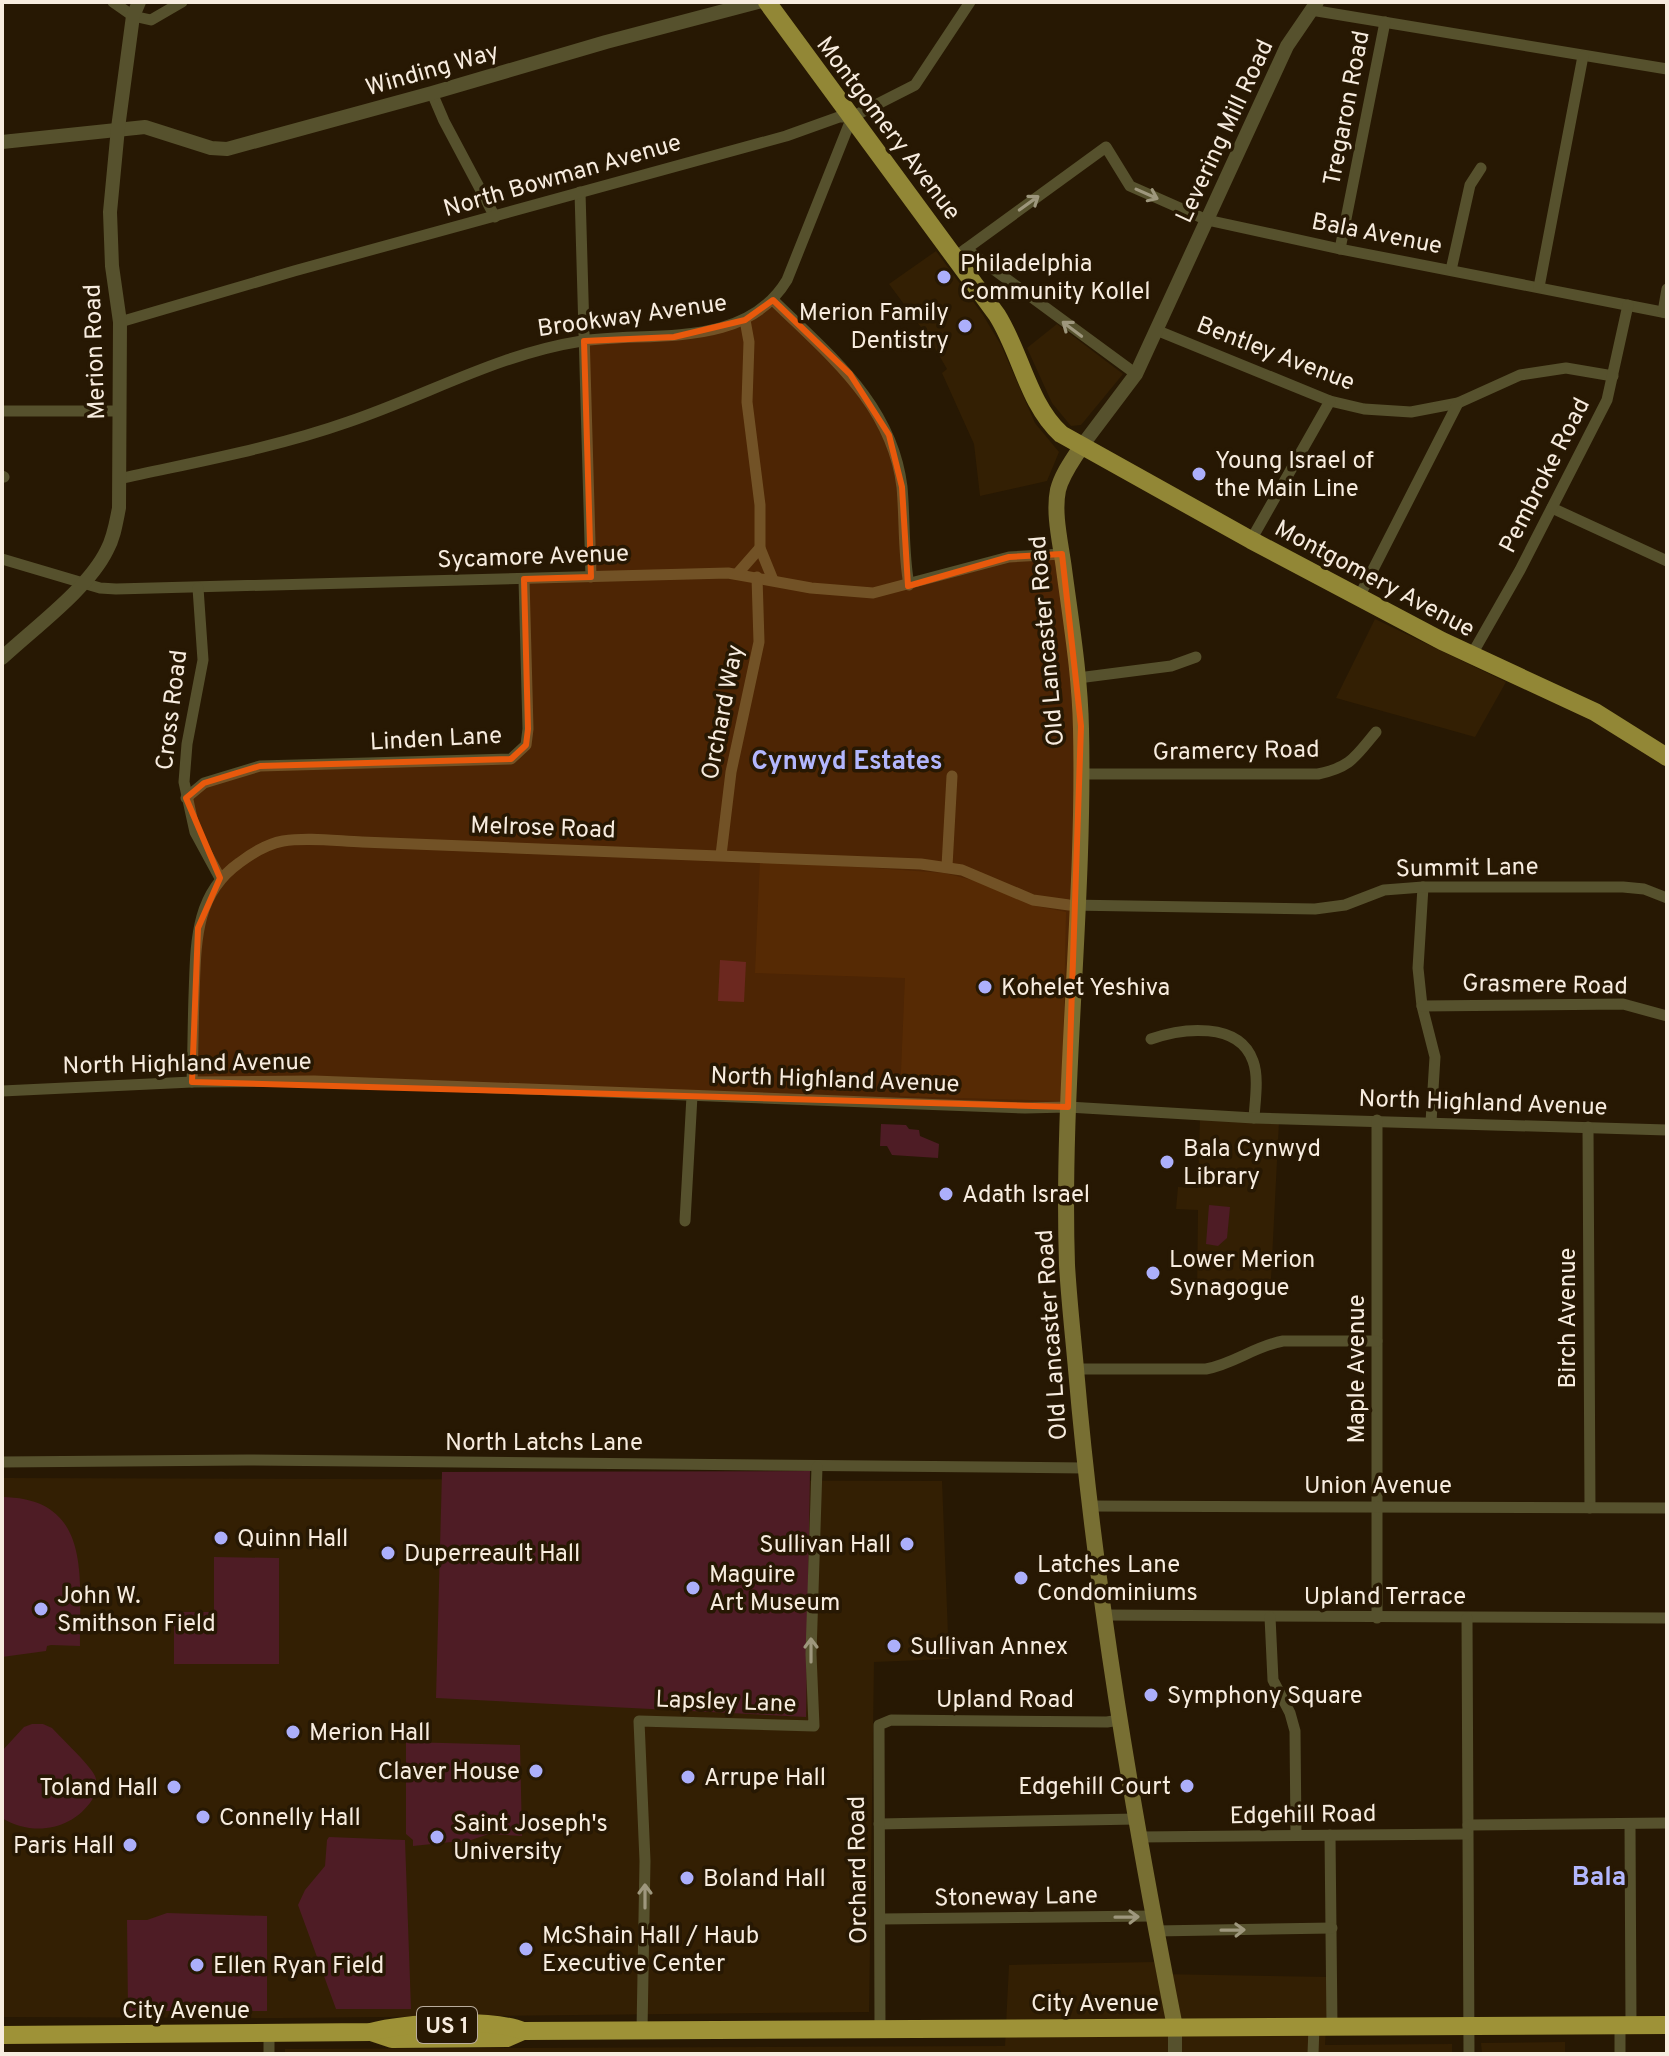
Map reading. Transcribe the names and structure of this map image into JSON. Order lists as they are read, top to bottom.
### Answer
{
  "streets": {
    "highway": ["City Avenue", "US 1"],
    "main road": ["Montgomery Avenue", "Old Lancaster Road"],
    "street": [
      "Winding Way",
      "Tregaron Road",
      "Levering Mill Road",
      "North Bowman Avenue",
      "Bala Avenue",
      "Brookway Avenue",
      "Merion Road",
      "Bentley Avenue",
      "Pembroke Road",
      "Sycamore Avenue",
      "Cross Road",
      "Orchard Way",
      "Linden Lane",
      "Gramercy Road",
      "Melrose Road",
      "Summit Lane",
      "Grasmere Road",
      "North Highland Avenue",
      "Birch Avenue",
      "Maple Avenue",
      "North Latchs Lane",
      "Union Avenue",
      "Upland Terrace",
      "Upland Road",
      "Lapsley Lane",
      "Edgehill Road",
      "Orchard Road",
      "Stoneway Lane"
    ]
  },
  "crossings": [
    ["Winding Way", "Merion Road"],
    ["Tregaron Road", "Bala Avenue"],
    ["Montgomery Avenue", "Levering Mill Road"],
    ["Montgomery Avenue", "North Bowman Avenue"],
    ["Montgomery Avenue", "Bala Avenue"],
    ["Montgomery Avenue", "Brookway Avenue"],
    ["Montgomery Avenue", "Pembroke Road"],
    ["Montgomery Avenue", "Old Lancaster Road"],
    ["Levering Mill Road", "Bala Avenue"],
    ["Levering Mill Road", "Bentley Avenue"],
    ["Levering Mill Road", "Old Lancaster Road"],
    ["North Bowman Avenue", "Brookway Avenue"],
    ["North Bowman Avenue", "Merion Road"],
    ["Bala Avenue", "Pembroke Road"],
    ["Brookway Avenue", "Merion Road"],
    ["Merion Road", "Sycamore Avenue"],
    ["Bentley Avenue", "Pembroke Road"],
    ["Sycamore Avenue", "Old Lancaster Road"],
    ["Sycamore Avenue", "Cross Road"],
    ["Sycamore Avenue", "Orchard Way"],
    ["Sycamore Avenue", "Linden Lane"],
    ["Old Lancaster Road", "Gramercy Road"],
    ["Old Lancaster Road", "Melrose Road"],
    ["Old Lancaster Road", "Summit Lane"],
    ["Old Lancaster Road", "North Highland Avenue"],
    ["Old Lancaster Road", "North Latchs Lane"],
    ["Old Lancaster Road", "Union Avenue"],
    ["Old Lancaster Road", "Upland Terrace"],
    ["Old Lancaster Road", "Upland Road"],
    ["Old Lancaster Road", "Edgehill Road"],
    ["Old Lancaster Road", "Stoneway Lane"],
    ["Old Lancaster Road", "City Avenue"],
    ["Cross Road", "Linden Lane"],
    ["Cross Road", "Melrose Road"],
    ["Orchard Way", "Melrose Road"],
    ["Melrose Road", "Summit Lane"],
    ["Melrose Road", "North Highland Avenue"],
    ["North Highland Avenue", "Birch Avenue"],
    ["North Highland Avenue", "Maple Avenue"],
    ["Birch Avenue", "Union Avenue"],
    ["Maple Avenue", "Union Avenue"],
    ["Maple Avenue", "Upland Terrace"],
    ["North Latchs Lane", "Lapsley Lane"],
    ["Upland Road", "Orchard Road"],
    ["Lapsley Lane", "City Avenue"],
    ["Orchard Road", "Stoneway Lane"],
    ["Orchard Road", "City Avenue"]
  ],
  "one_way": ["Stoneway Lane"],
  "districts": ["Cynwyd Estates", "Bala"],
  "places": [
    "Philadelphia Community Kollel",
    "Merion Family Dentistry",
    "Young Israel of the Main Line",
    "Kohelet Yeshiva",
    "Bala Cynwyd Library",
    "Adath Israel",
    "Lower Merion Synagogue",
    "Quinn Hall",
    "Sullivan Hall",
    "Duperreault Hall",
    "Latches Lane Condominiums",
    "Maguire Art Museum",
    "John W. Smithson Field",
    "Sullivan Annex",
    "Symphony Square",
    "Merion Hall",
    "Claver House",
    "Arrupe Hall",
    "Edgehill Court",
    "Toland Hall",
    "Connelly Hall",
    "Saint Joseph's University",
    "Paris Hall",
    "Boland Hall",
    "McShain Hall / Haub Executive Center",
    "Ellen Ryan Field"
  ]
}
